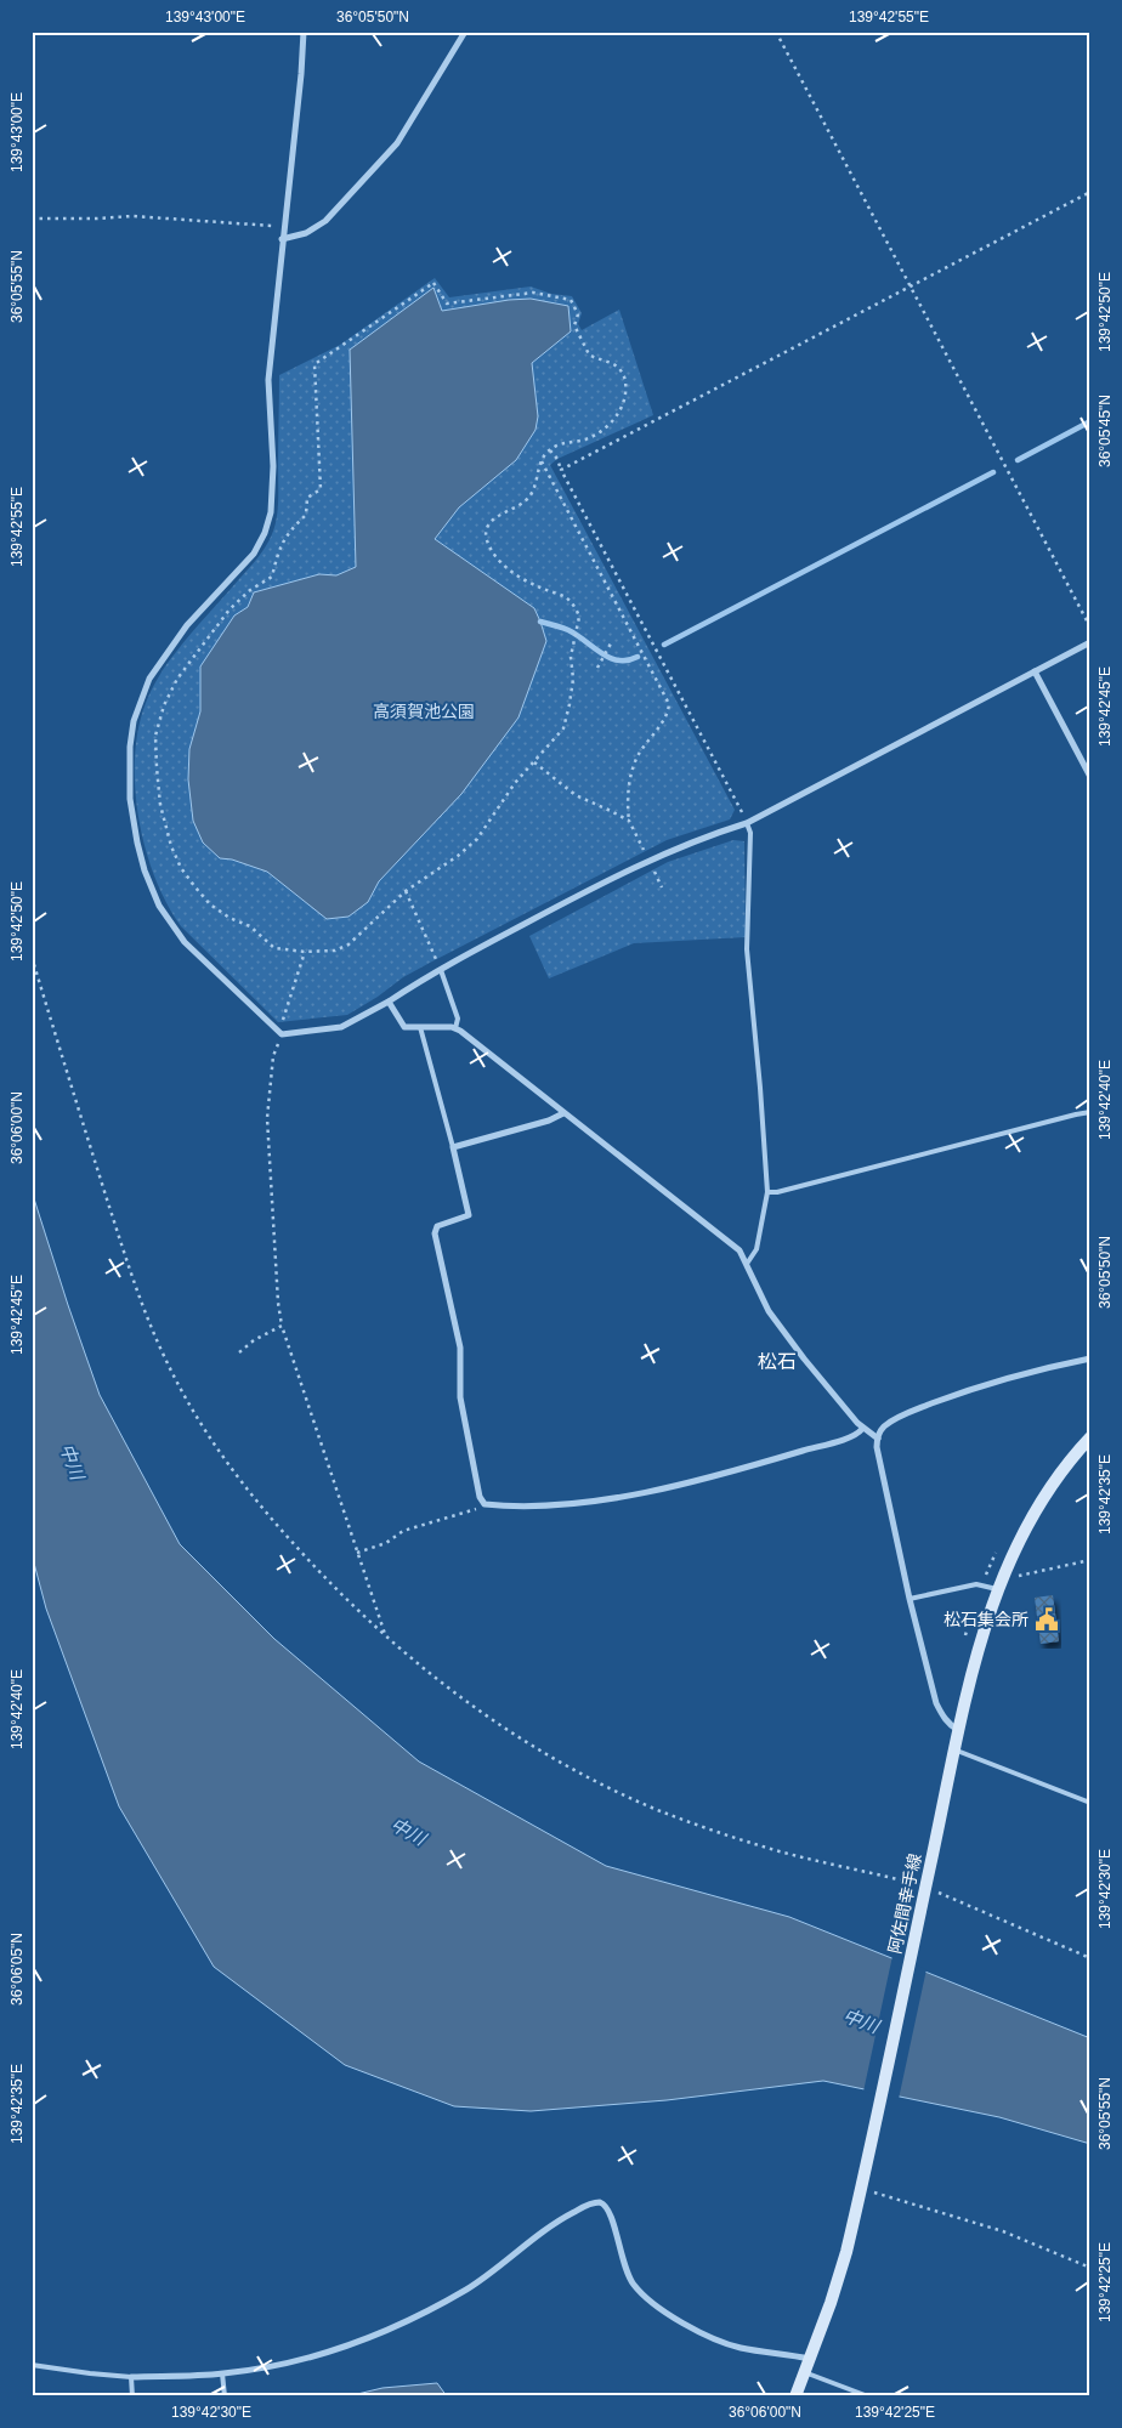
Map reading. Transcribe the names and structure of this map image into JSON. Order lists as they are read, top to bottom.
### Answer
{
  "streets": {
    "main road": ["阿佐間幸手線"]
  },
  "districts": ["松石"],
  "water": ["中川"],
  "parks": ["高須賀池公園"],
  "places": {
    "public building": ["松石集会所"]
  },
  "coordinates": [
    "139°43'00\"E",
    "36°05'50\"N",
    "139°42'55\"E",
    "36°05'55\"N",
    "139°42'50\"E",
    "36°05'45\"N",
    "139°42'45\"E",
    "139°42'40\"E",
    "36°06'00\"N",
    "139°42'35\"E",
    "139°42'30\"E",
    "36°06'05\"N",
    "139°42'25\"E"
  ]
}
